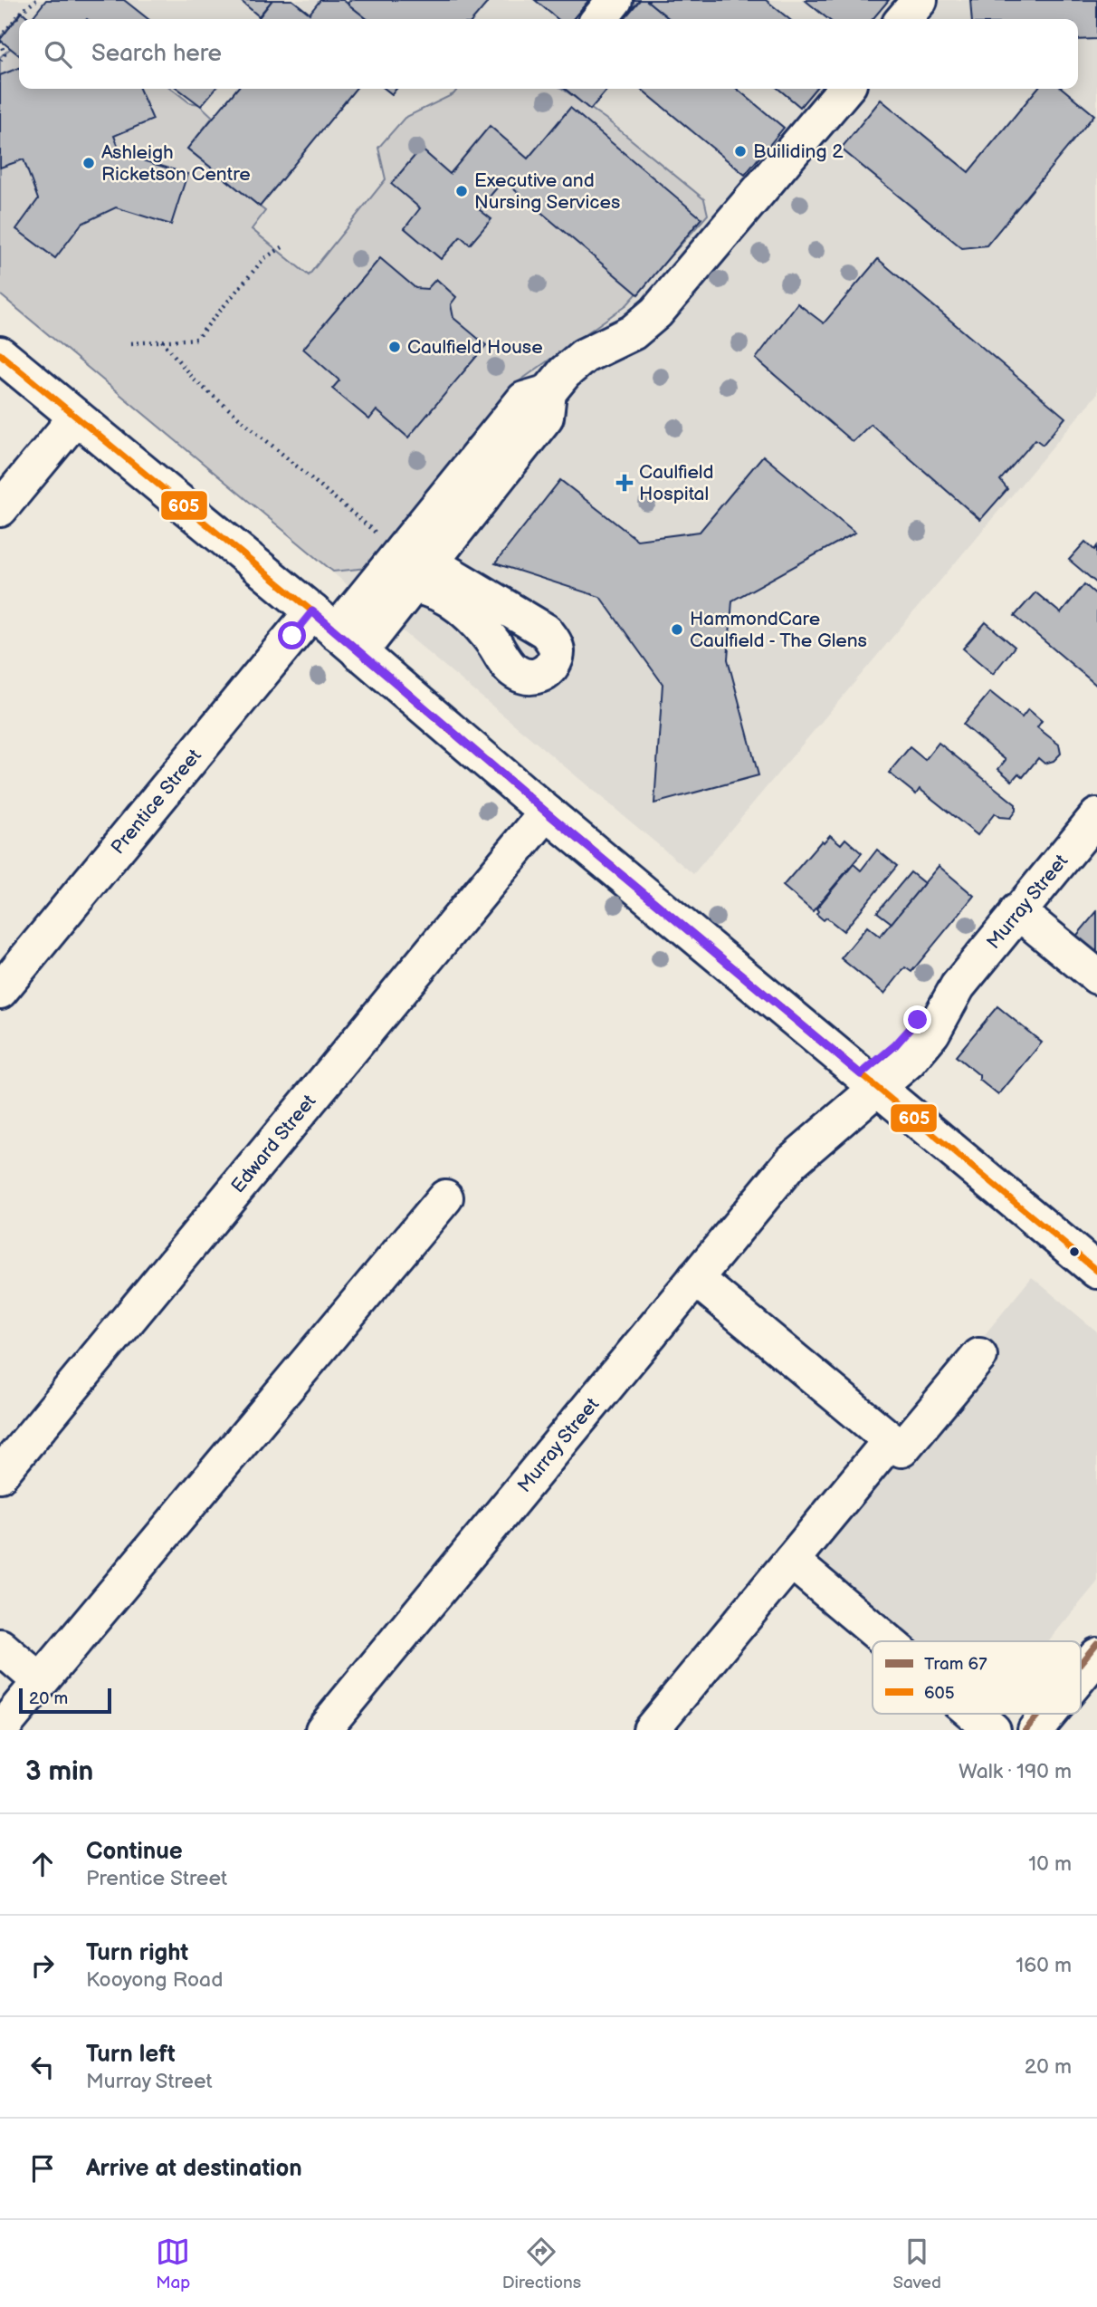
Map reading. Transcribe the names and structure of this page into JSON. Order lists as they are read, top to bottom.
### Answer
{
  "streets": {
    "street": ["Prentice Street", "Murray Street", "Edward Street"]
  },
  "places": {
    "other": [
      "Builiding 2",
      "Ashleigh Ricketson Centre",
      "Executive and Nursing Services",
      "Caulfield House",
      "HammondCare Caulfield - The Glens"
    ],
    "health": ["Caulfield Hospital"]
  },
  "lines": ["transit line 605", "tram line 67"],
  "legend": ["Tram 67", "605"],
  "scale_bar": "20 m",
  "page": {
    "search": "Search here",
    "scale": "20 m",
    "heading": ["3 min", "Walk · 190 m"],
    "list": [
      ["Continue", "Prentice Street", "10 m"],
      ["Turn right", "Kooyong Road", "160 m"],
      ["Turn left", "Murray Street", "20 m"],
      "Arrive at destination"
    ],
    "nav": ["Map", "Directions", "Saved"]
  }
}
